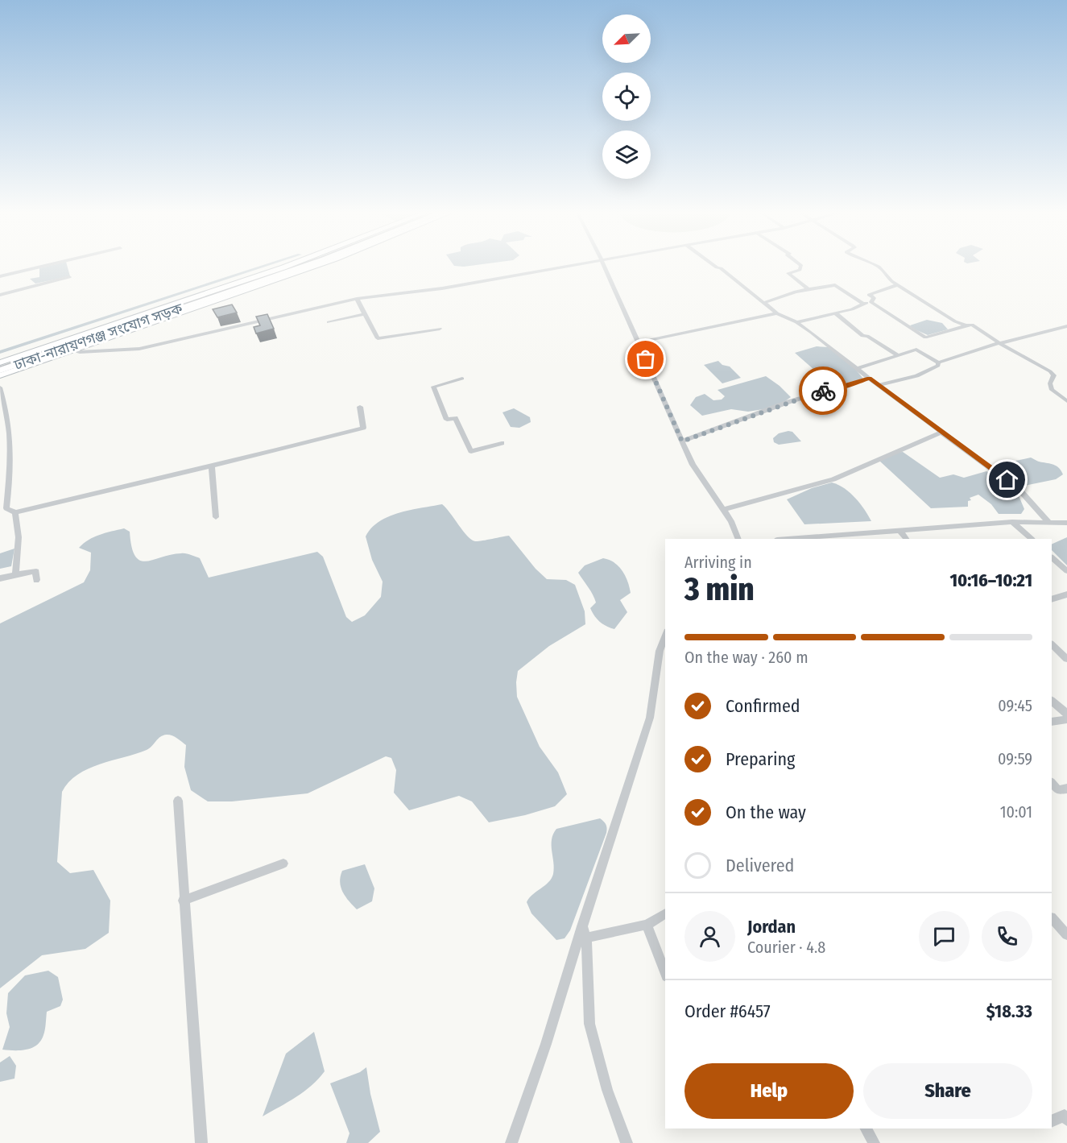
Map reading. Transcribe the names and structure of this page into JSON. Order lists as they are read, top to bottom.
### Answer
{
  "streets": {
    "main road": ["ঢাকা-নারায়ণগঞ্জ সংযোগ সড়ক"]
  },
  "north": "bottom left",
  "page": {
    "heading": ["3 min", "Arriving in", "10:16–10:21"],
    "panel": [
      "Jordan",
      "Courier · 4.8",
      "Order #6457",
      "$18.33"
    ],
    "bar": "On the way · 260 m",
    "list": [
      ["Confirmed", "09:45"],
      ["Preparing", "09:59"],
      ["On the way", "10:01"],
      "Delivered"
    ],
    "buttons": ["Help", "Share"]
  }
}
